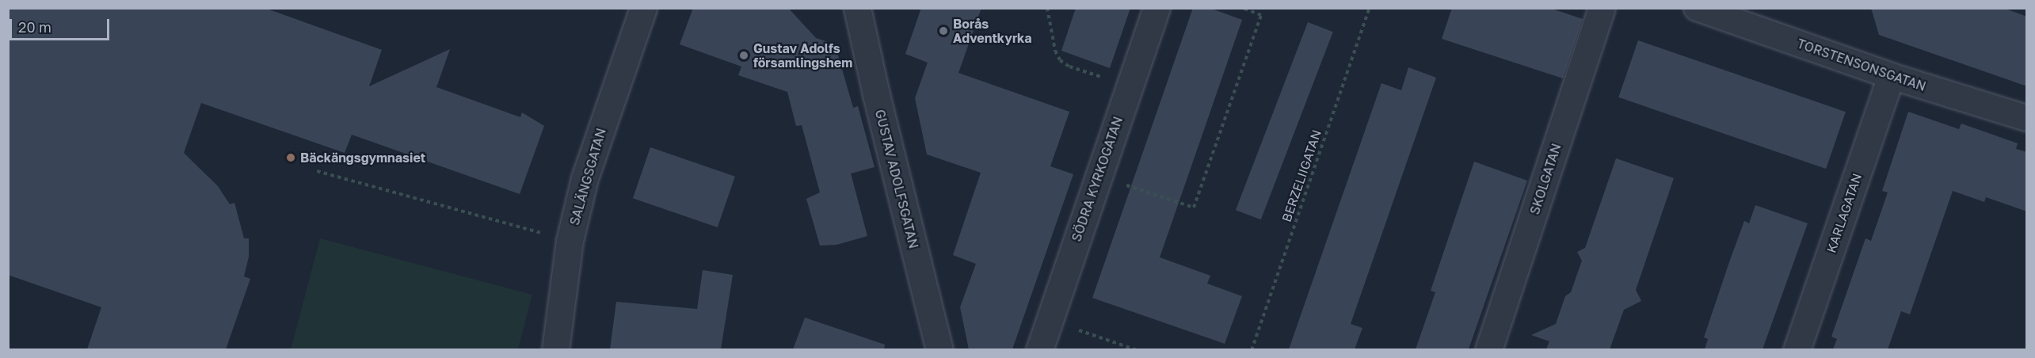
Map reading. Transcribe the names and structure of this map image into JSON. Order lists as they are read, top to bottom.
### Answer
{
  "streets": {
    "street": [
      "TORSTENSONSGATAN",
      "SALÄNGSGATAN",
      "GUSTAV ADOLFSGATAN",
      "SÖDRA KYRKOGATAN",
      "SKOLGATAN",
      "KARLAGATAN"
    ],
    "path": ["BERZELIIGATAN"]
  },
  "crossings": [
    ["TORSTENSONSGATAN", "KARLAGATAN"]
  ],
  "places": ["Borås Adventkyrka", "Gustav Adolfs församlingshem", "Bäckängsgymnasiet"],
  "scale_bar": "20 m"
}
